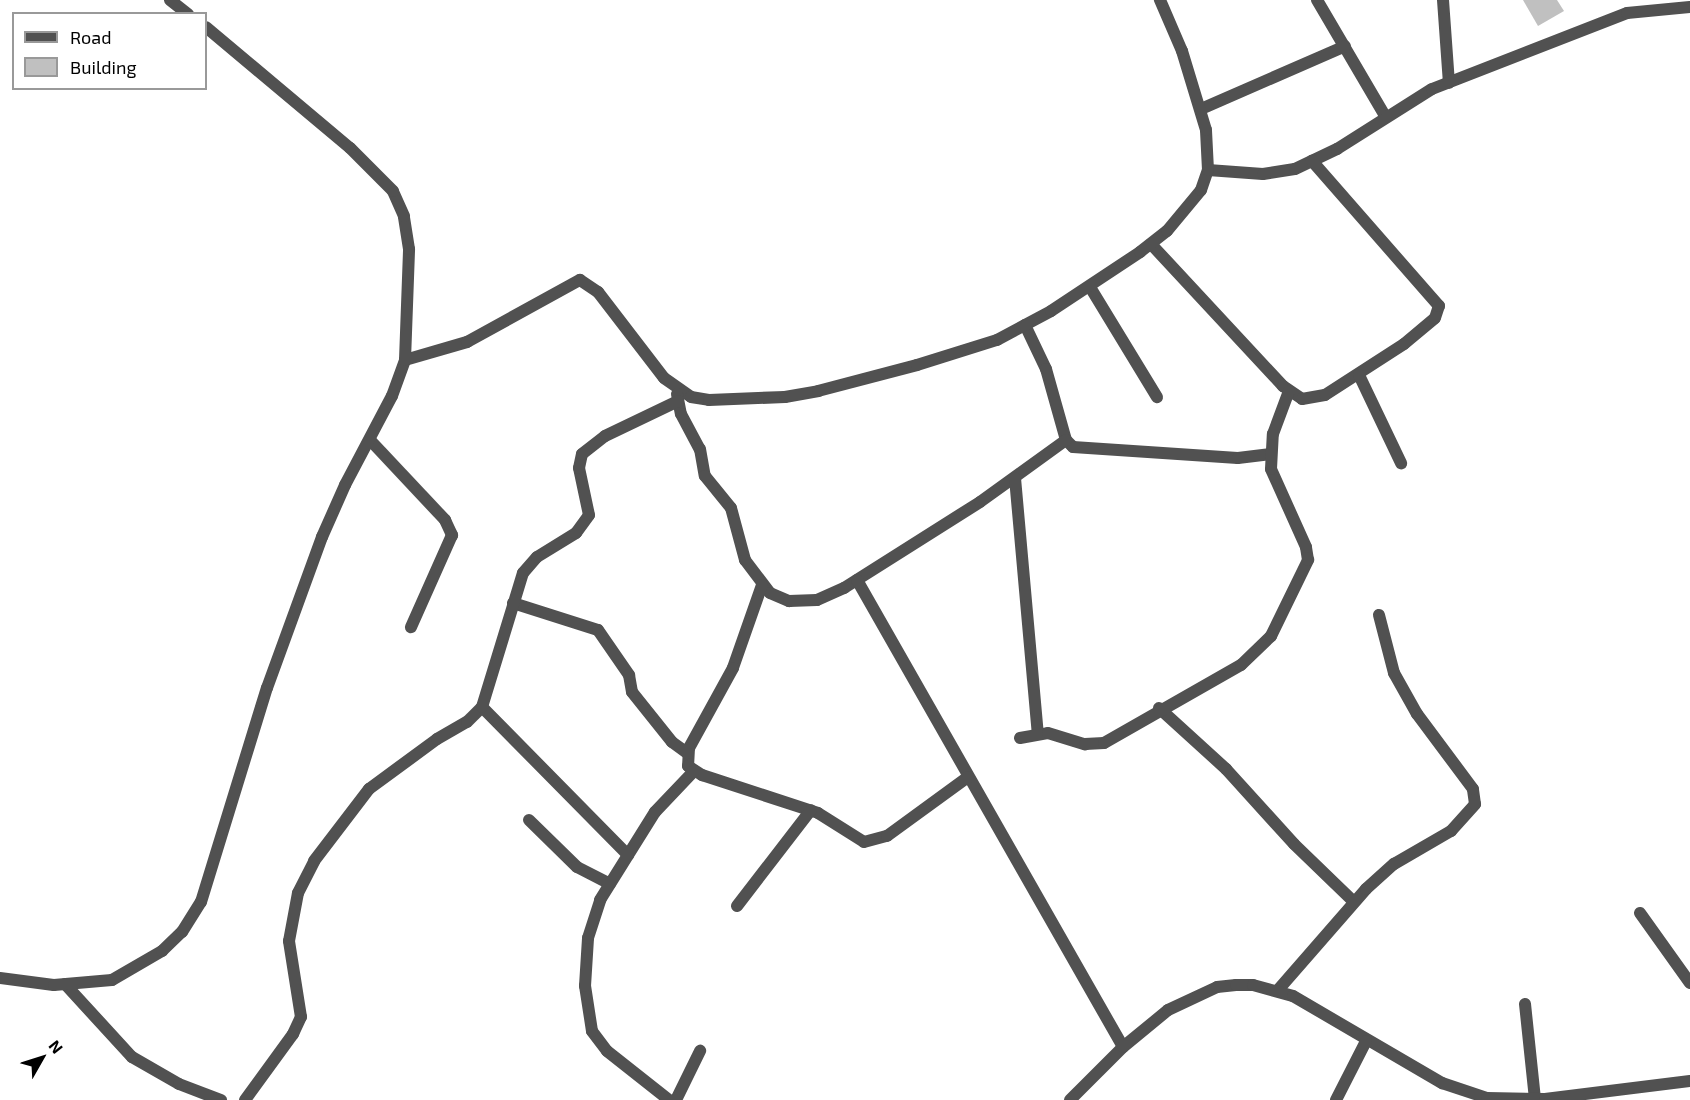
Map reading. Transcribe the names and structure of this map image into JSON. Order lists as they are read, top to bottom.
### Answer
{
  "legend": ["Road", "Building"],
  "north": "top right"
}
